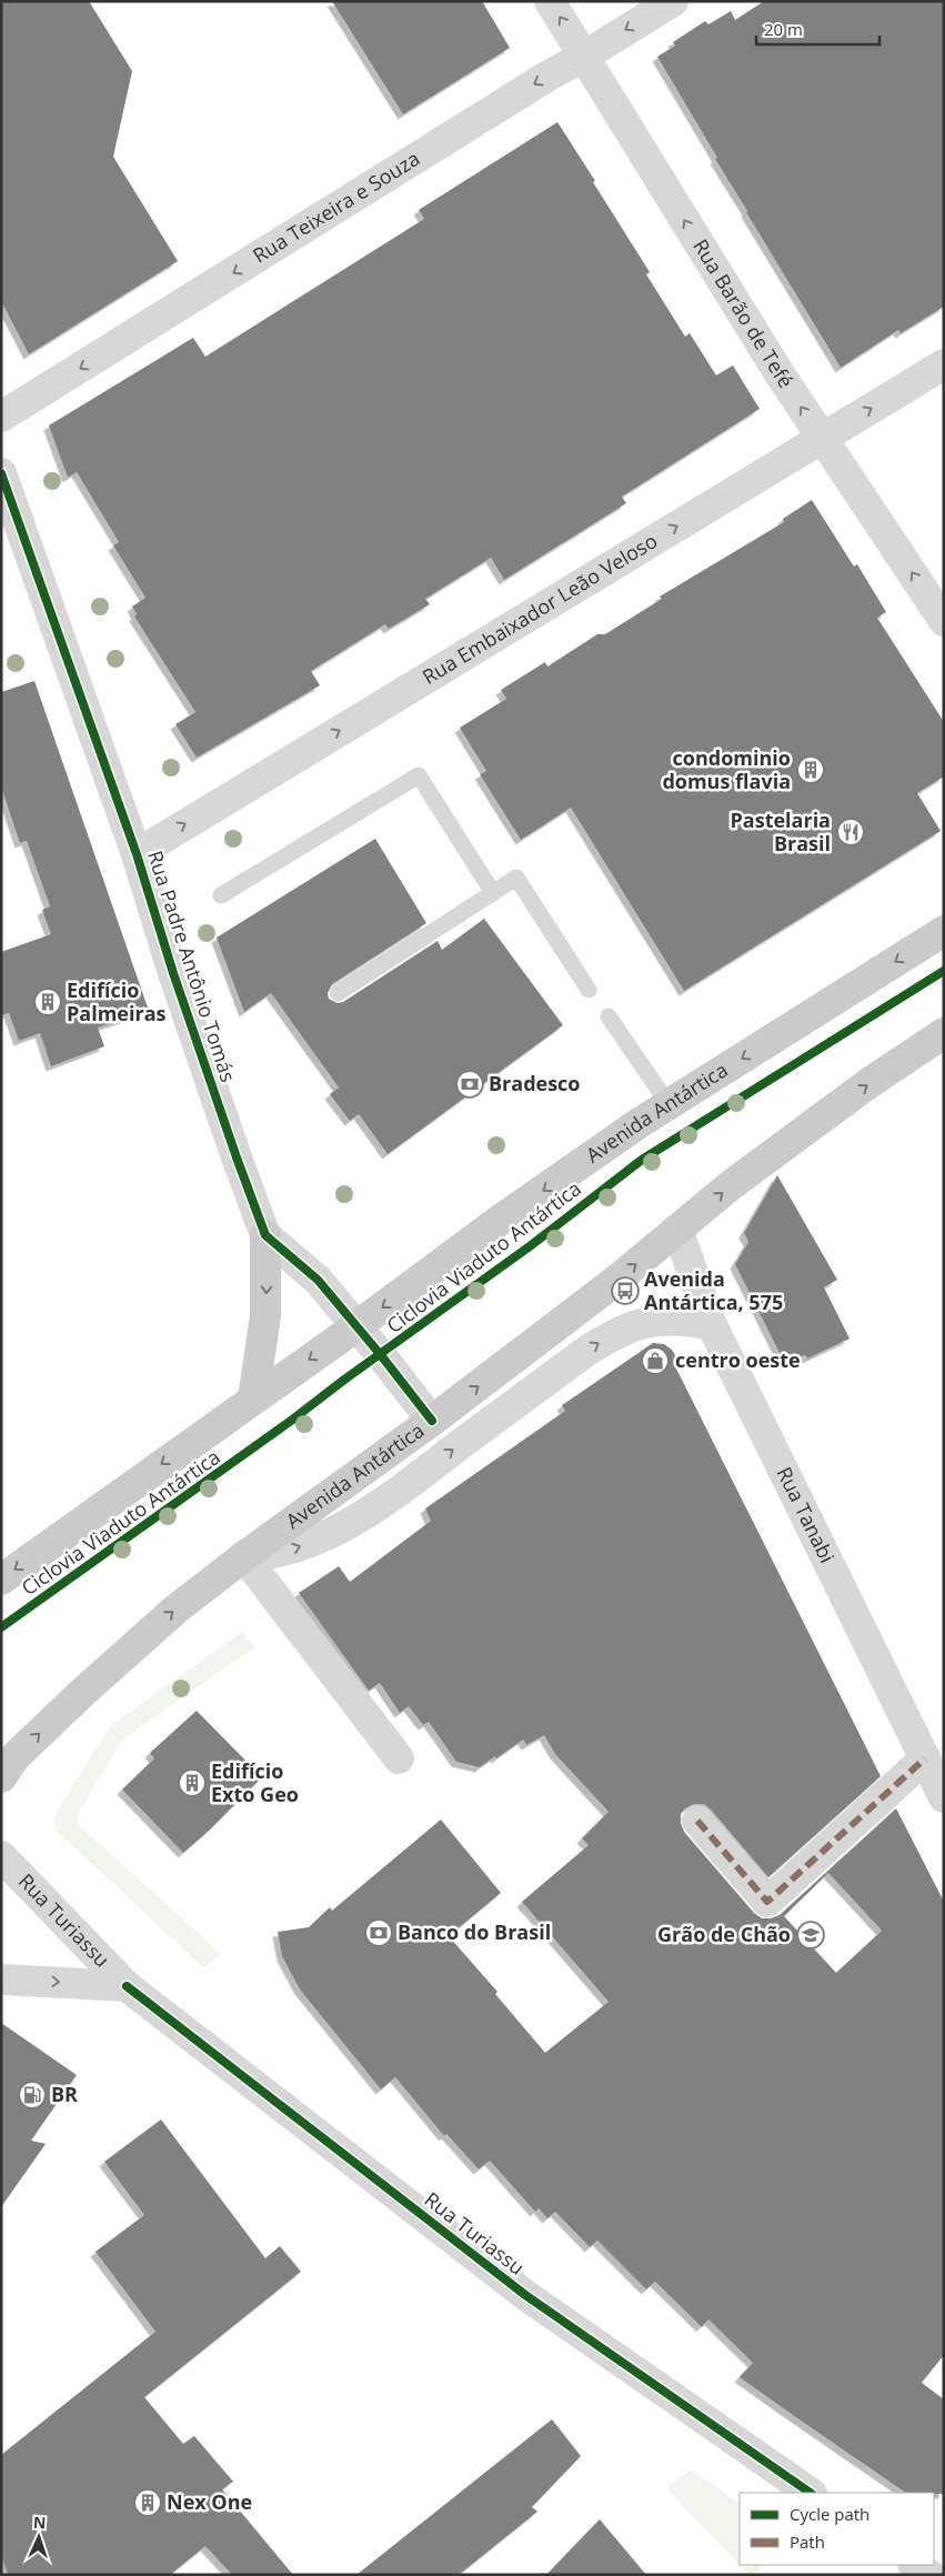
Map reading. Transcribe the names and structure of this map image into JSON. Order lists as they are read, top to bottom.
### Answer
{
  "streets": {
    "main road": ["Avenida Antártica"],
    "street": [
      "Rua Teixeira e Souza",
      "Rua Barão de Tefé",
      "Rua Embaixador Leão Veloso",
      "Rua Padre Antônio Tomás",
      "Rua Tanabi",
      "Rua Turiassu"
    ],
    "cycle path": ["Ciclovia Viaduto Antártica"]
  },
  "crossings": [
    ["Rua Teixeira e Souza", "Rua Barão de Tefé"],
    ["Rua Barão de Tefé", "Rua Embaixador Leão Veloso"],
    ["Rua Embaixador Leão Veloso", "Rua Padre Antônio Tomás"],
    ["Rua Padre Antônio Tomás", "Avenida Antártica"],
    ["Avenida Antártica", "Rua Tanabi"]
  ],
  "one_way": ["Rua Teixeira e Souza", "Rua Barão de Tefé", "Rua Embaixador Leão Veloso"],
  "places": {
    "building": [
      "condominio domus flavia",
      "Edifício Palmeiras",
      "Edifício Exto Geo",
      "Nex One"
    ],
    "restaurant": ["Pastelaria Brasil"],
    "bank": ["Bradesco", "Banco do Brasil"],
    "bus stop": ["Avenida Antártica, 575"],
    "shop": ["centro oeste"],
    "school or university": ["Grão de Chão"],
    "fuel station": ["BR"]
  },
  "legend": ["Cycle path", "Path"],
  "scale_bar": "20 m",
  "north": "top"
}
